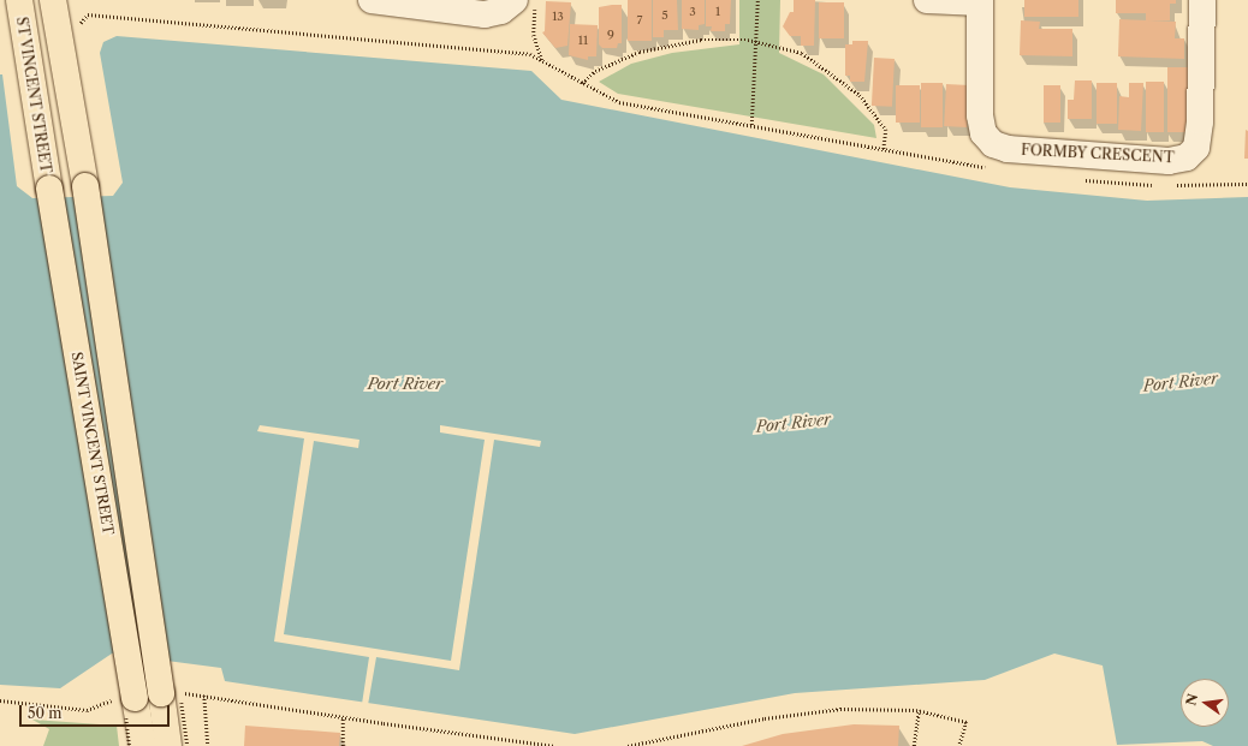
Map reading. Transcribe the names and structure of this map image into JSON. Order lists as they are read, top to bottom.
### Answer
{
  "streets": {
    "main road": ["ST VINCENT STREET", "SAINT VINCENT STREET"],
    "street": ["FORMBY CRESCENT"]
  },
  "crossings": [
    ["ST VINCENT STREET", "SAINT VINCENT STREET"]
  ],
  "water": ["Port River"],
  "house_numbers": [
    "3",
    "1",
    "5",
    "13",
    "7",
    "9",
    "11"
  ],
  "scale_bar": "50 m",
  "north": "left"
}
